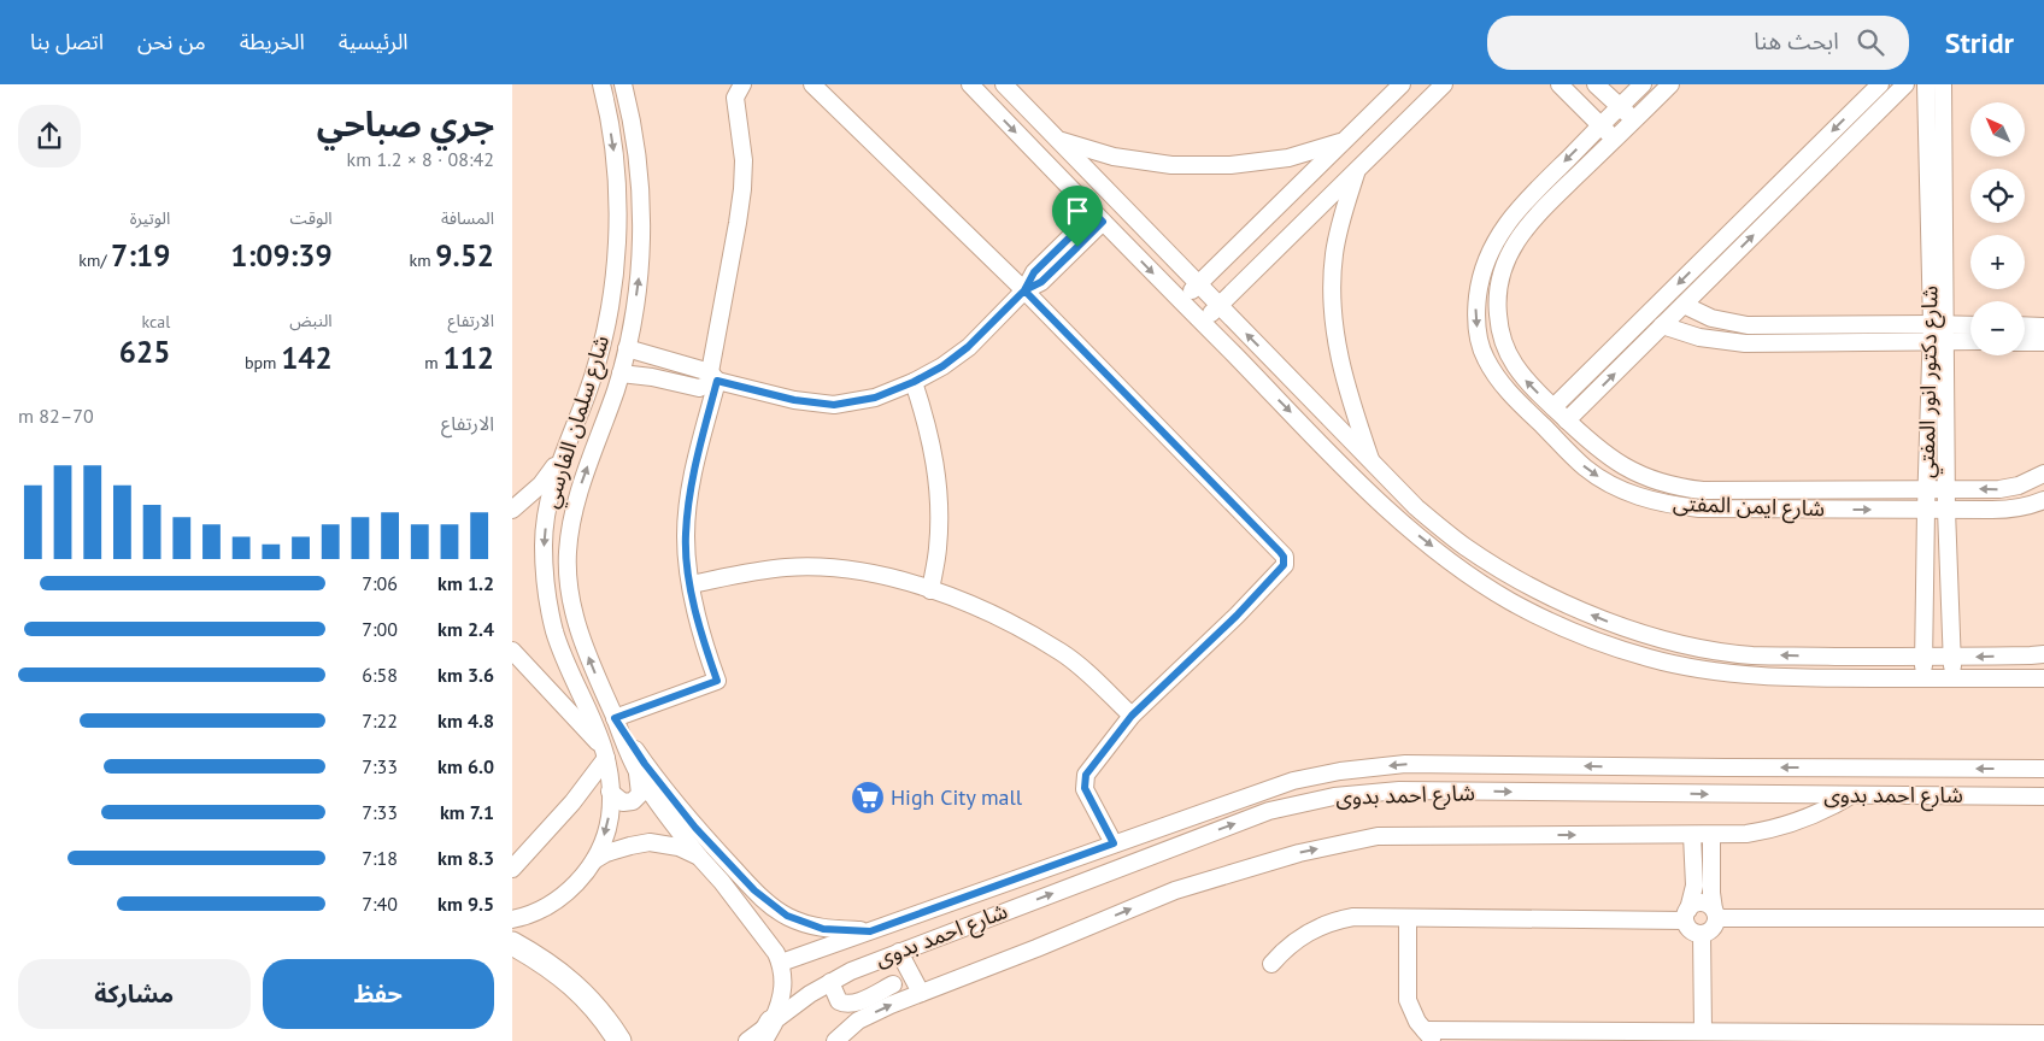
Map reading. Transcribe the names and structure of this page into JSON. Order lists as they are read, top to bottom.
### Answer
{
  "streets": {
    "street": [
      "شارع دكتور انور المفتي",
      "شارع سلمان الفارسي",
      "شارع ايمن المفتى",
      "شارع احمد بدوى"
    ]
  },
  "crossings": [
    ["شارع دكتور انور المفتي", "شارع ايمن المفتى"]
  ],
  "places": {
    "supermarket": ["High City mall"]
  },
  "north": "top left",
  "page": {
    "header": "Stridr",
    "search": "ابحث هنا",
    "nav": [
      "الرئيسية",
      "الخريطة",
      "من نحن",
      "اتصل بنا"
    ],
    "heading": ["جري صباحي", "08:42 · 8 × 1.2 km"],
    "map_buttons": ["+", "−"],
    "stats": [
      ["المسافة", "9.52 km"],
      ["الوقت", "1:09:39"],
      ["الوتيرة", "7:19 /km"],
      ["الارتفاع", "112 m"],
      ["النبض", "142 bpm"],
      ["kcal", "625"]
    ],
    "chart": ["الارتفاع", "70–82 m"],
    "list": [
      {
        "name": "1.2 km",
        "note": "7:06"
      },
      {
        "name": "2.4 km",
        "note": "7:00"
      },
      {
        "name": "3.6 km",
        "note": "6:58"
      },
      {
        "name": "4.8 km",
        "note": "7:22"
      },
      {
        "name": "6.0 km",
        "note": "7:33"
      },
      {
        "name": "7.1 km",
        "note": "7:33"
      },
      {
        "name": "8.3 km",
        "note": "7:18"
      },
      {
        "name": "9.5 km",
        "note": "7:40"
      }
    ],
    "buttons": ["حفظ", "مشاركة"]
  }
}
